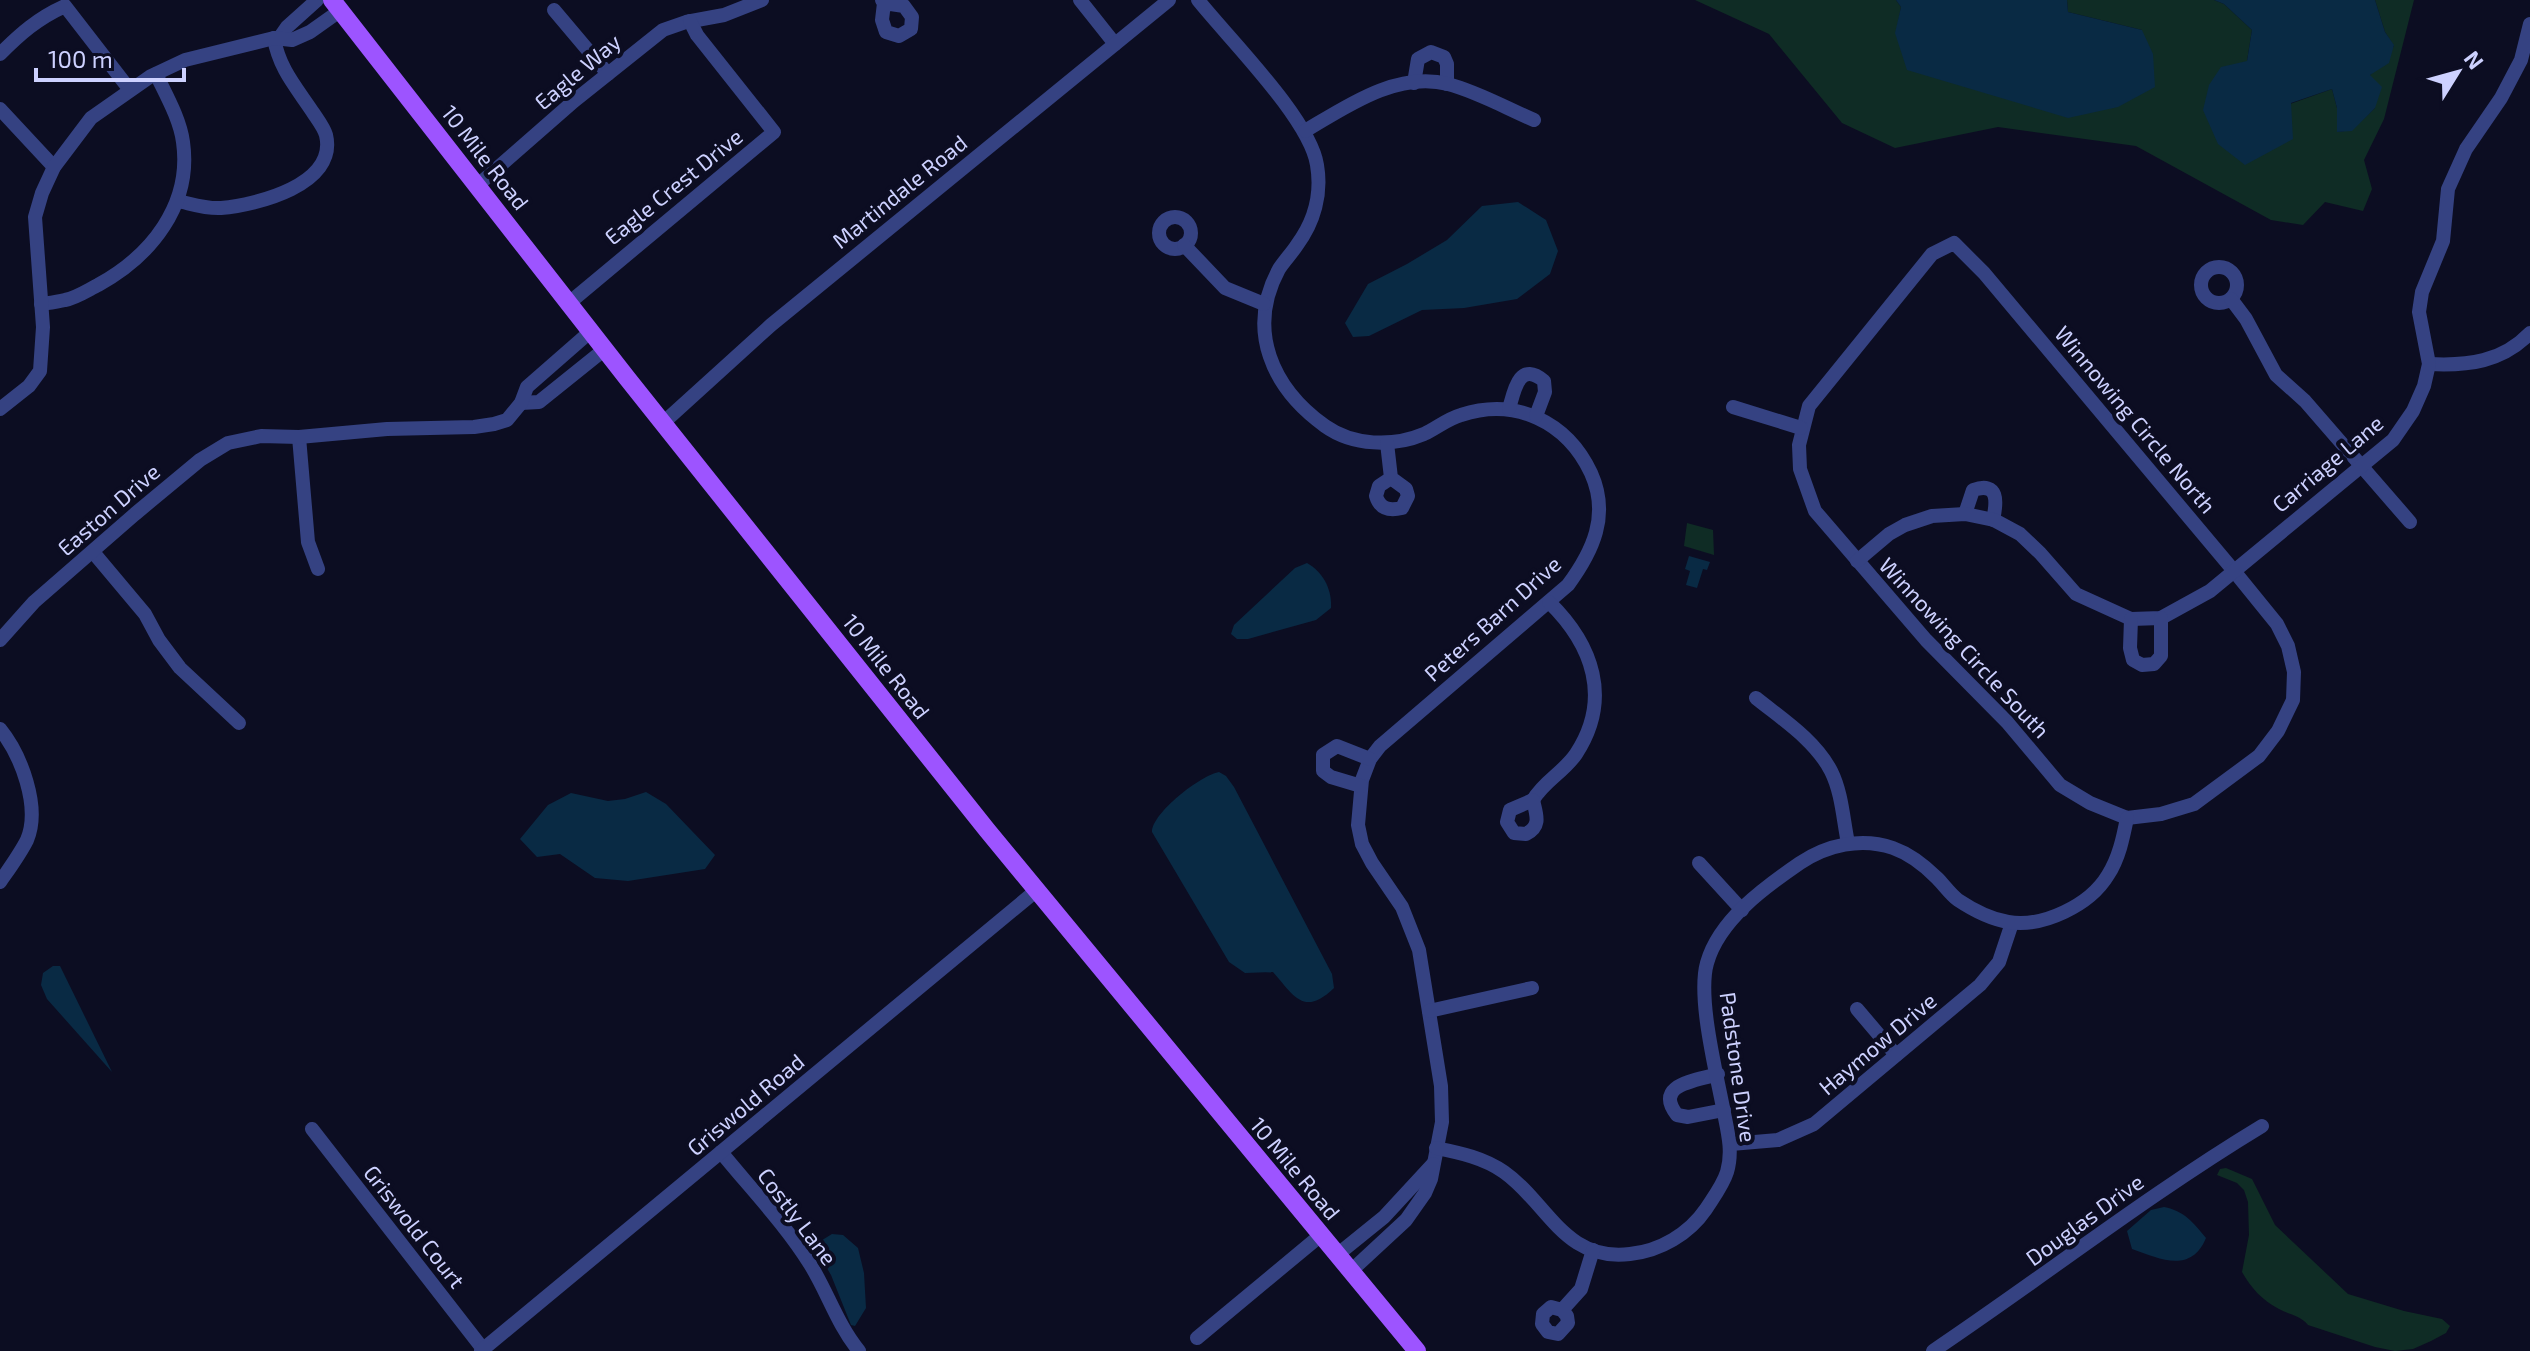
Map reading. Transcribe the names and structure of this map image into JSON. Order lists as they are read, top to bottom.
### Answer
{
  "streets": {
    "main road": ["10 Mile Road"],
    "street": [
      "Eagle Way",
      "Eagle Crest Drive",
      "Martindale Road",
      "Winnowing Circle North",
      "Carriage Lane",
      "Easton Drive",
      "Peters Barn Drive",
      "Winnowing Circle South",
      "Haymow Drive",
      "Padstone Drive",
      "Griswold Road",
      "Costly Lane",
      "Douglas Drive",
      "Griswold Court"
    ]
  },
  "crossings": [
    ["Eagle Way", "10 Mile Road"],
    ["Eagle Way", "Eagle Crest Drive"],
    ["10 Mile Road", "Eagle Crest Drive"],
    ["10 Mile Road", "Martindale Road"],
    ["10 Mile Road", "Easton Drive"],
    ["10 Mile Road", "Peters Barn Drive"],
    ["10 Mile Road", "Griswold Road"],
    ["Winnowing Circle North", "Carriage Lane"],
    ["Winnowing Circle North", "Winnowing Circle South"],
    ["Carriage Lane", "Winnowing Circle South"],
    ["Peters Barn Drive", "Padstone Drive"],
    ["Haymow Drive", "Padstone Drive"],
    ["Griswold Road", "Costly Lane"],
    ["Griswold Road", "Griswold Court"]
  ],
  "scale_bar": "100 m",
  "north": "top right"
}
